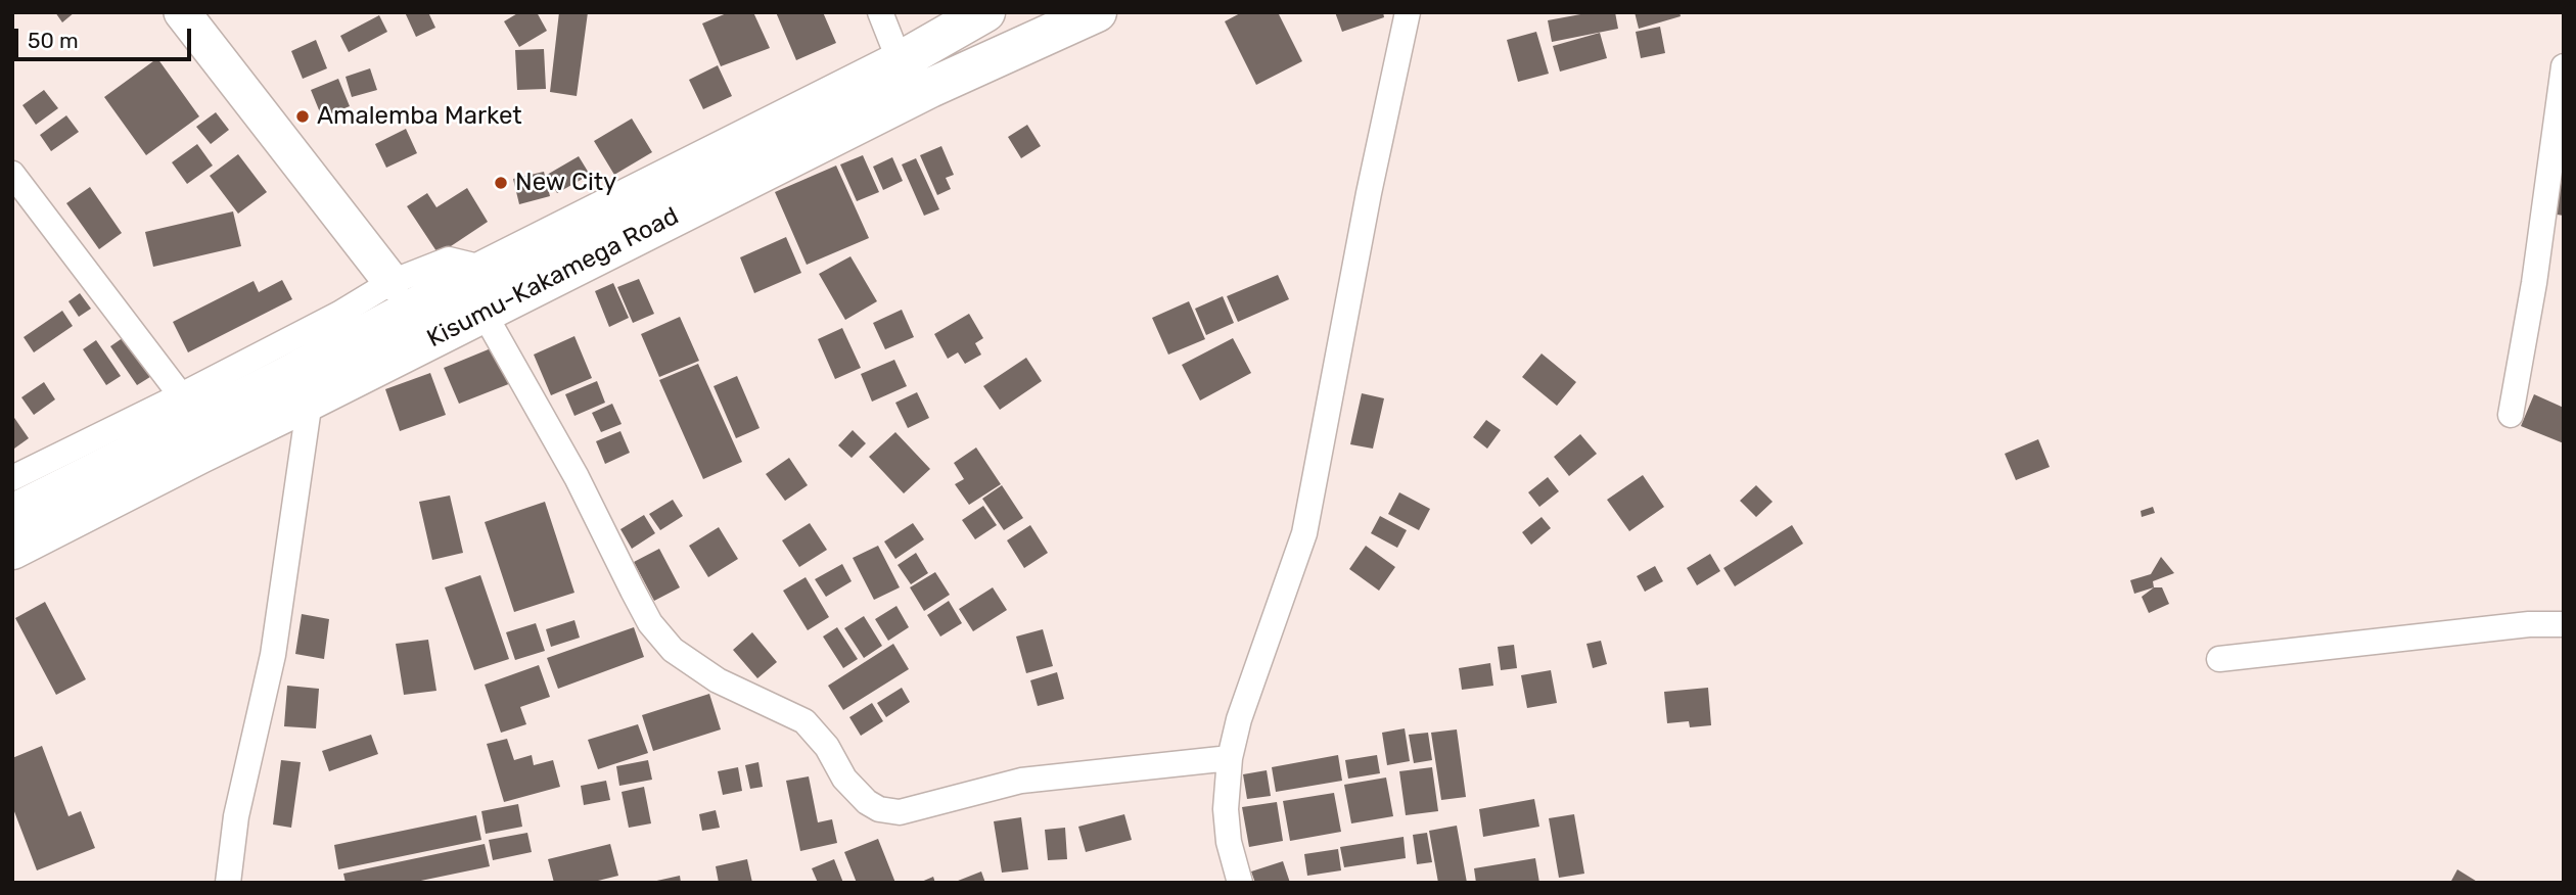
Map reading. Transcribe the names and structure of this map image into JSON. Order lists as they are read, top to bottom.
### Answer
{
  "streets": {
    "highway": ["Kisumu-Kakamega Road"]
  },
  "places": ["Amalemba Market", "New City"],
  "scale_bar": "50 m"
}
